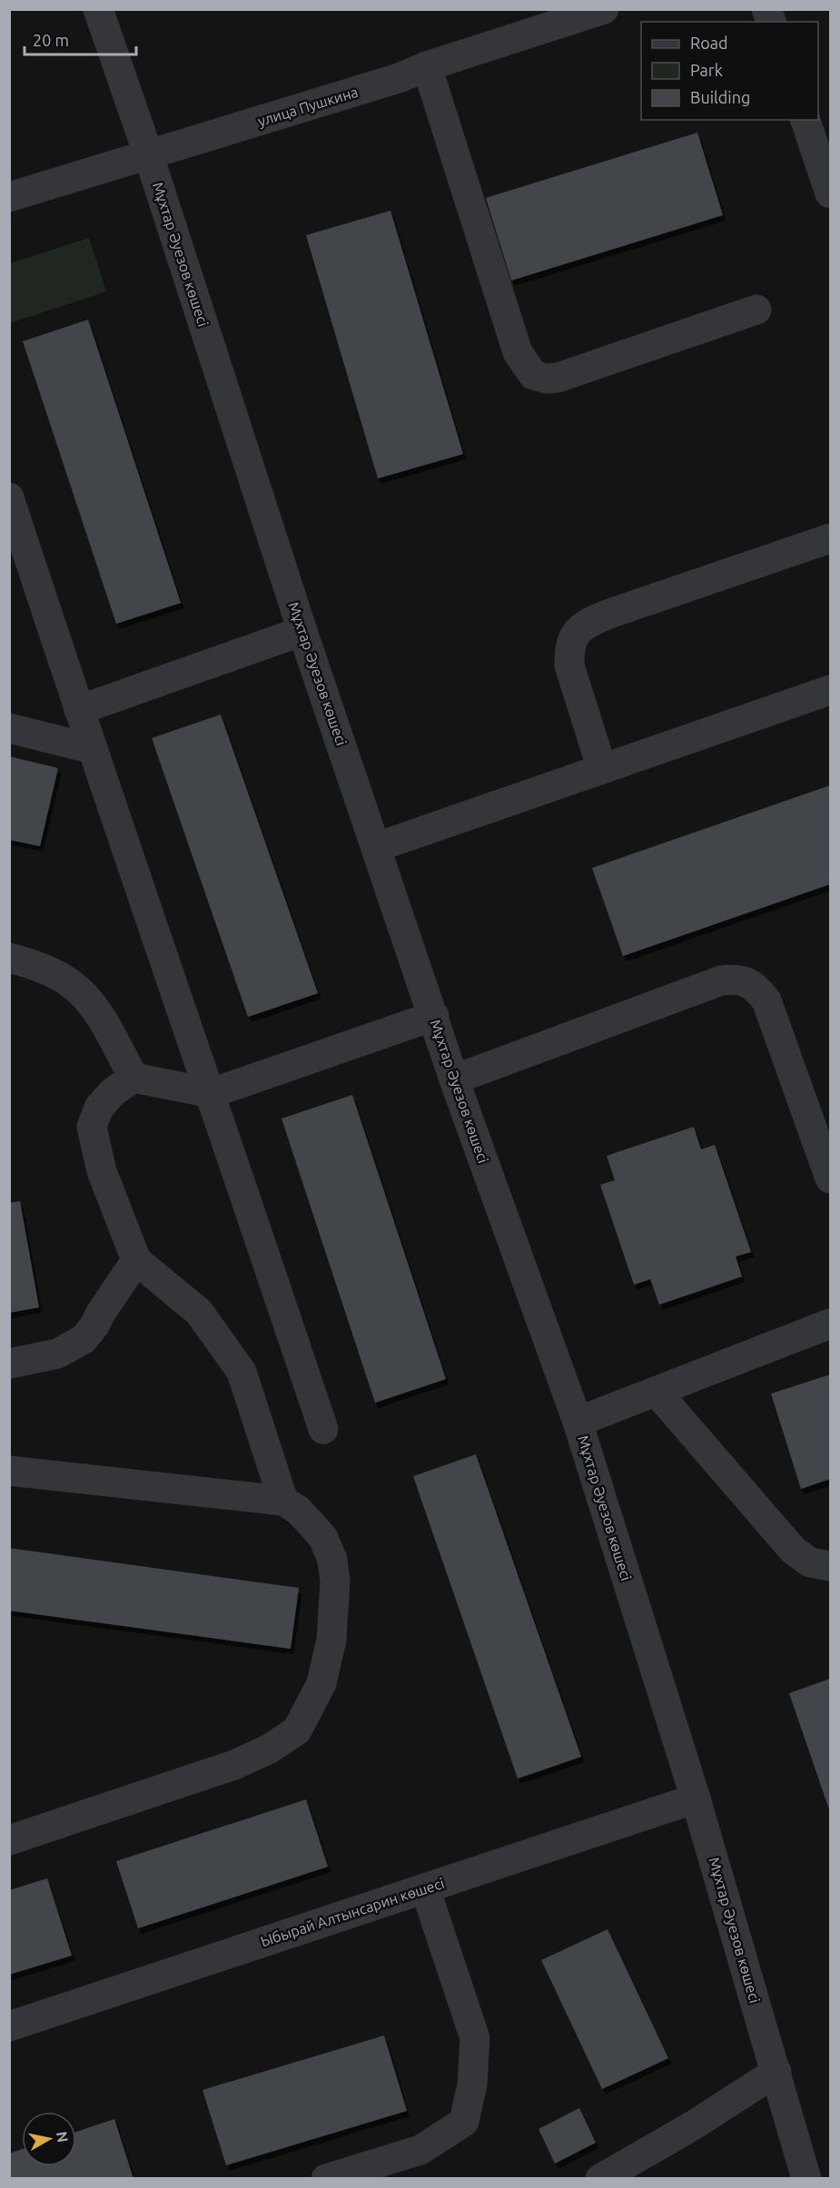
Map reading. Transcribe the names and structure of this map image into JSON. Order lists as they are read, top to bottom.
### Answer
{
  "streets": {
    "street": ["улица Пушкина", "Мұхтар Әуезов көшесі", "Ыбырай Алтынсарин көшесі"]
  },
  "crossings": [
    ["улица Пушкина", "Мұхтар Әуезов көшесі"],
    ["Мұхтар Әуезов көшесі", "Ыбырай Алтынсарин көшесі"]
  ],
  "legend": ["Road", "Park", "Building"],
  "scale_bar": "20 m",
  "north": "right"
}
